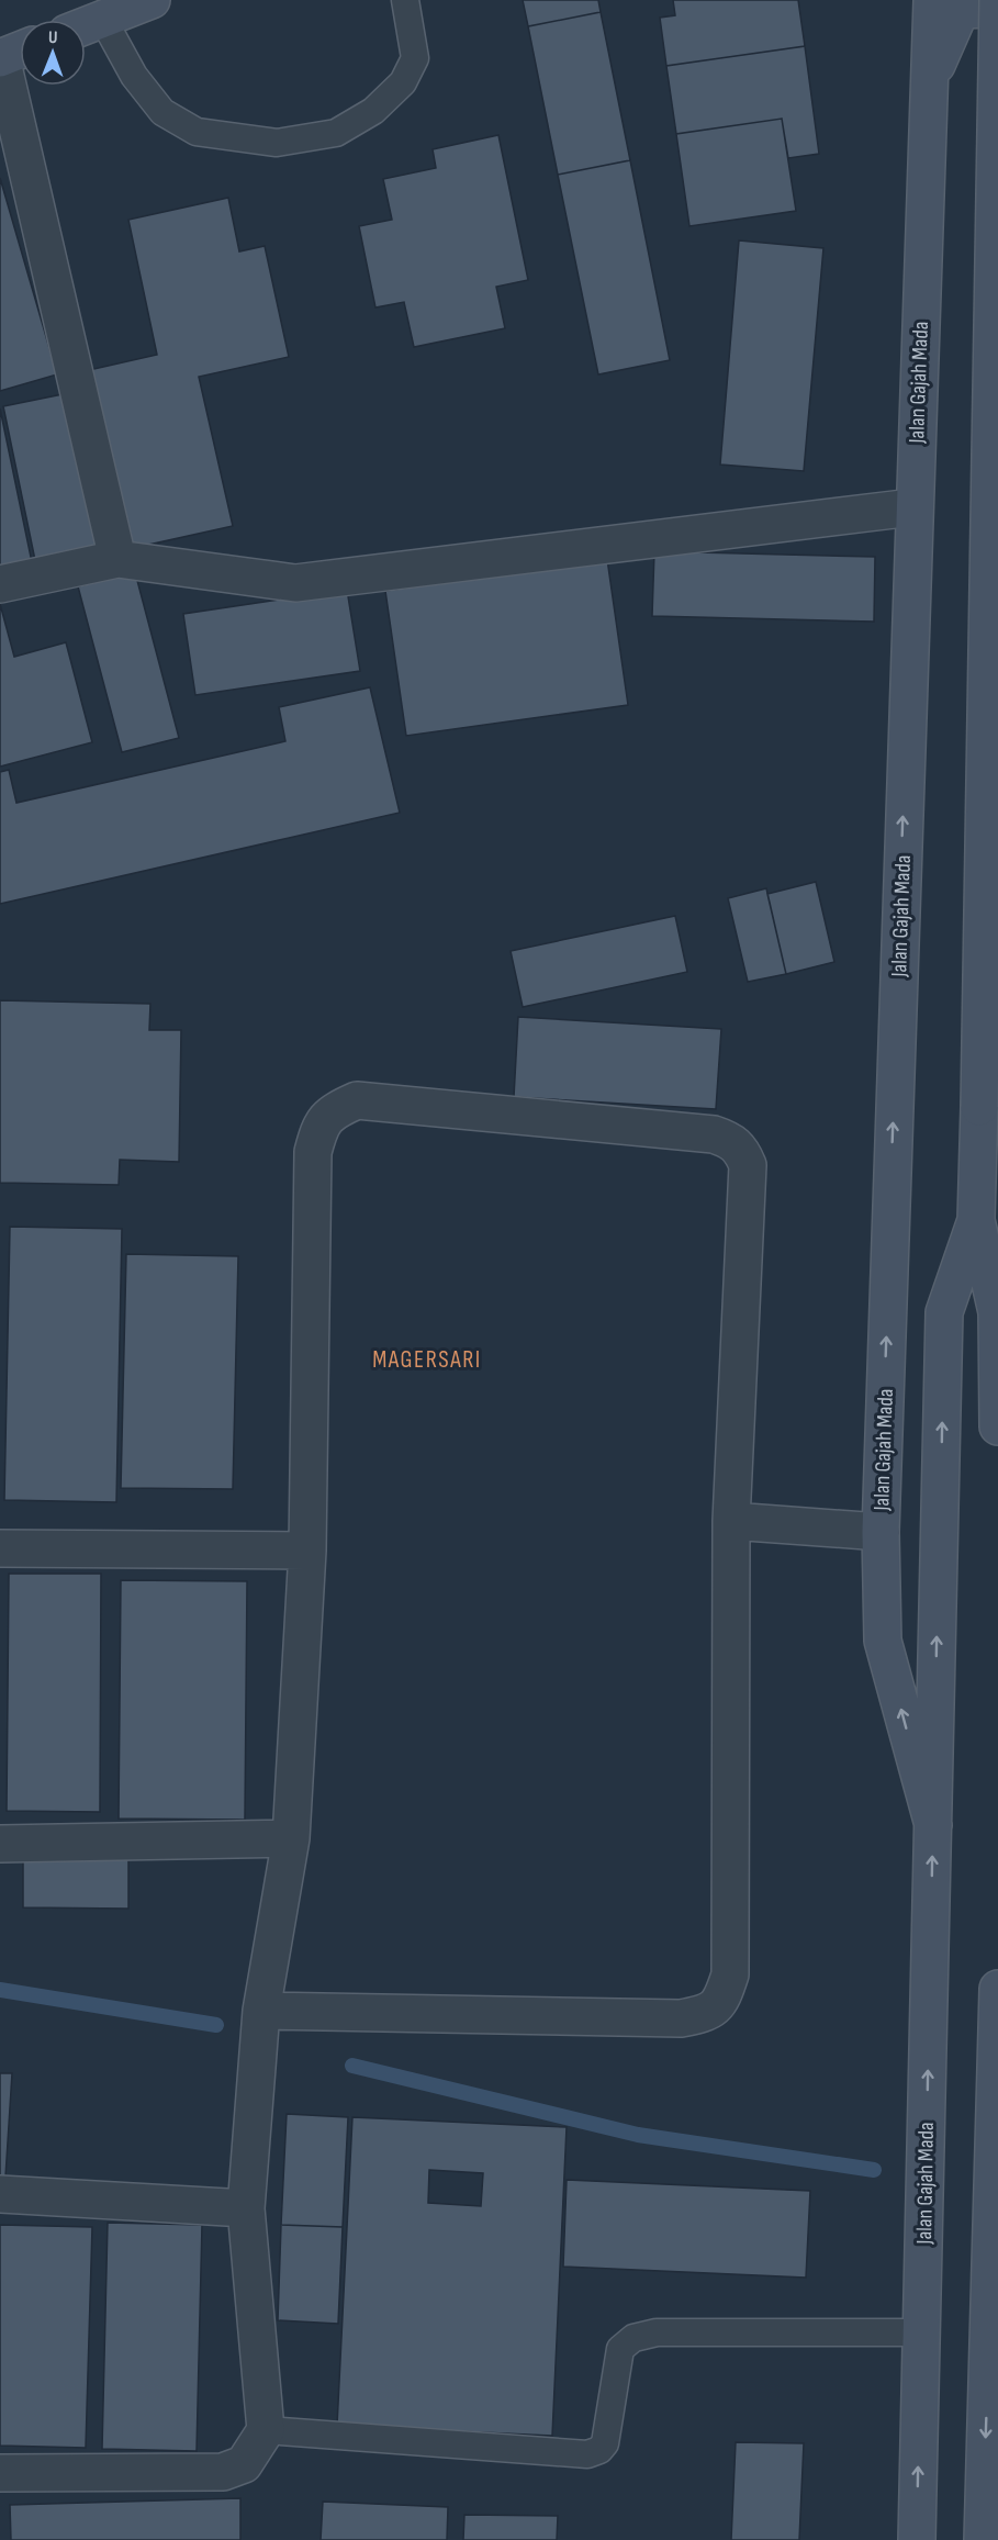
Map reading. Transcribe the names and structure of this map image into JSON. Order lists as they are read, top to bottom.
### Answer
{
  "streets": {
    "main road": ["Jalan Gajah Mada"]
  },
  "districts": ["MAGERSARI"],
  "north": "top"
}
